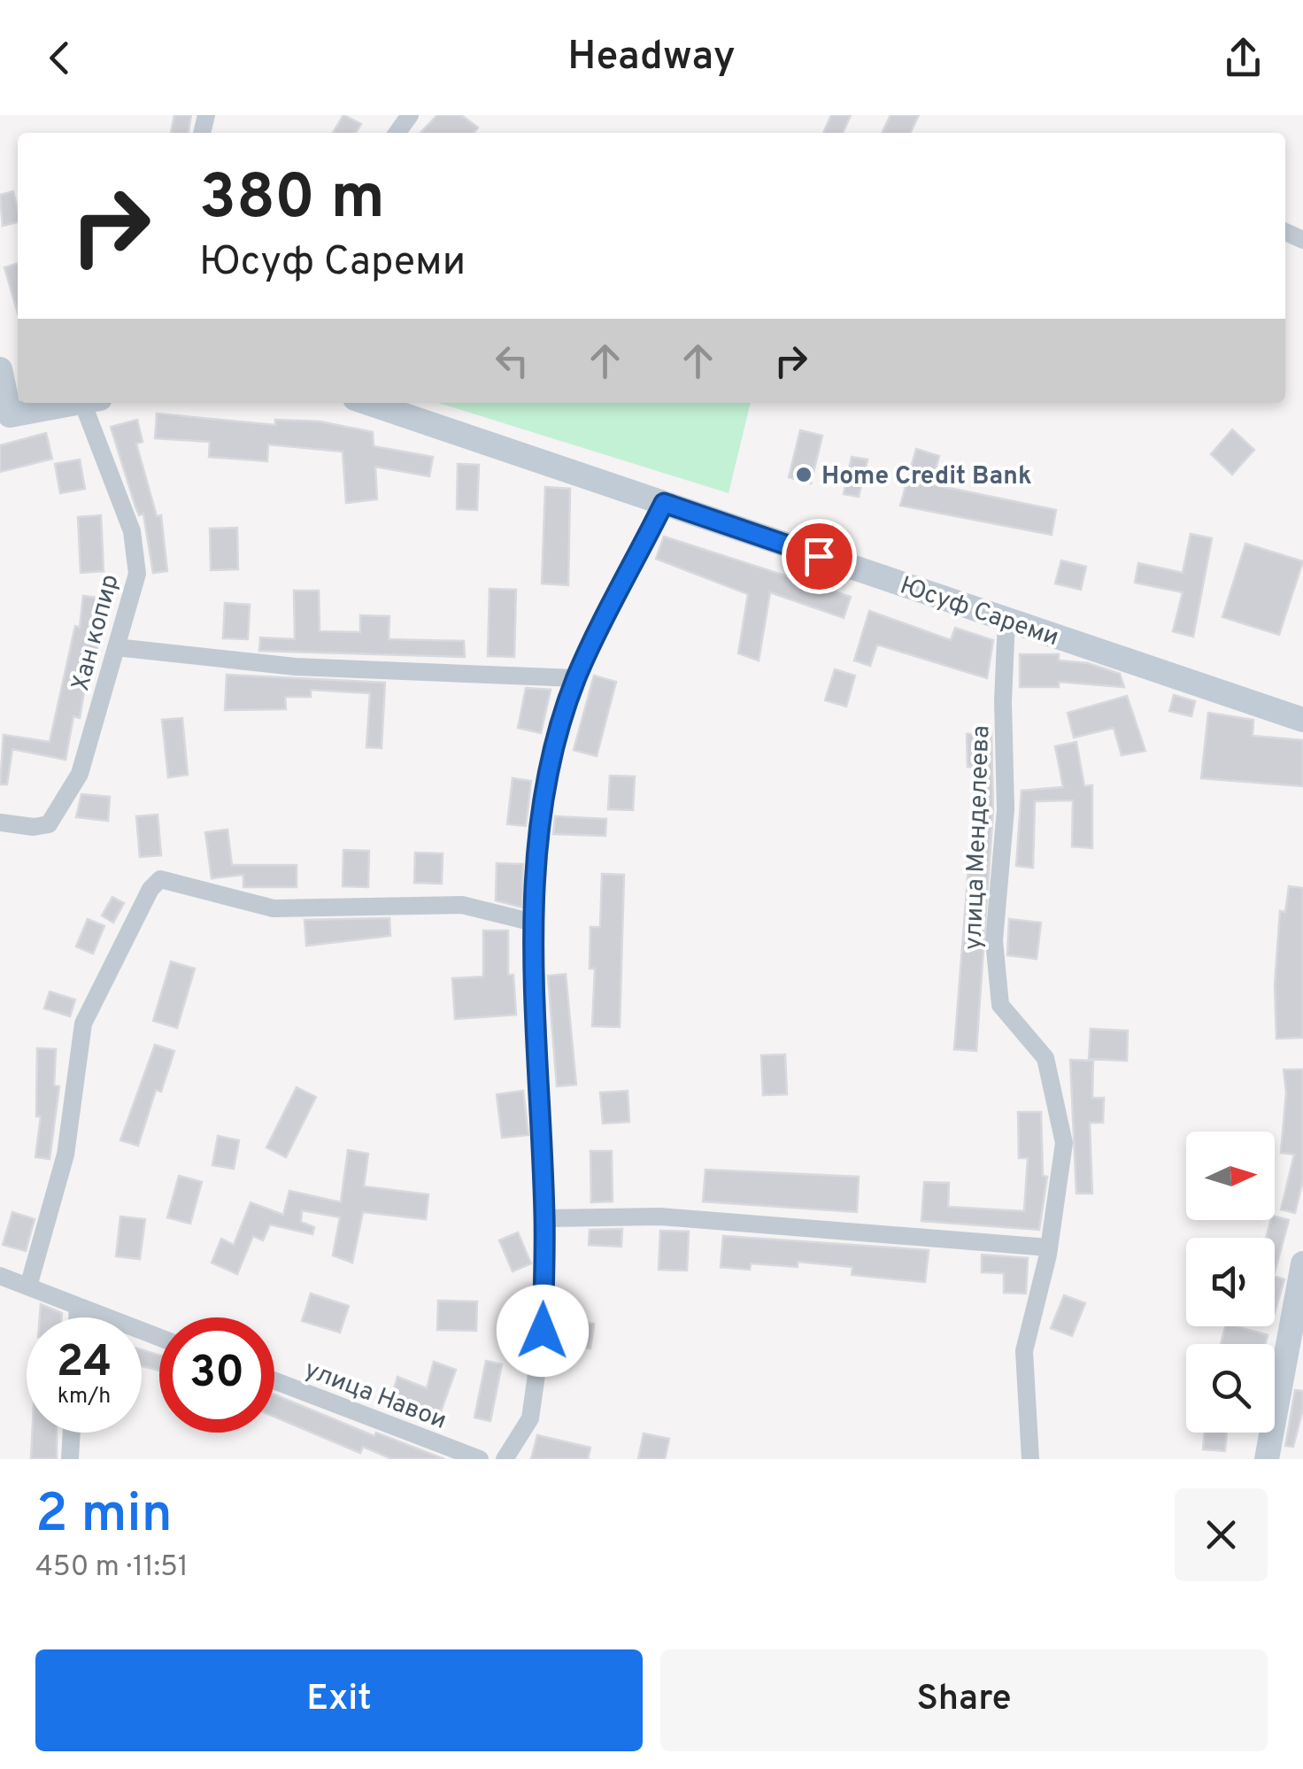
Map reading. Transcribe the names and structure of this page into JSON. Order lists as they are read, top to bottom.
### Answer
{
  "streets": {
    "main road": ["Юсуф Сареми"],
    "street": ["Хан копир", "улица Менделеева", "улица Навои"]
  },
  "crossings": [
    ["Юсуф Сареми", "улица Менделеева"]
  ],
  "places": ["Home Credit Bank"],
  "north": "right",
  "page": {
    "header": "Headway",
    "turn": ["380 m", "Юсуф Сареми"],
    "speed": "24 km/h",
    "limit": "30",
    "heading": ["2 min", "450 m · 11:51"],
    "buttons": ["Exit", "Share"]
  }
}
